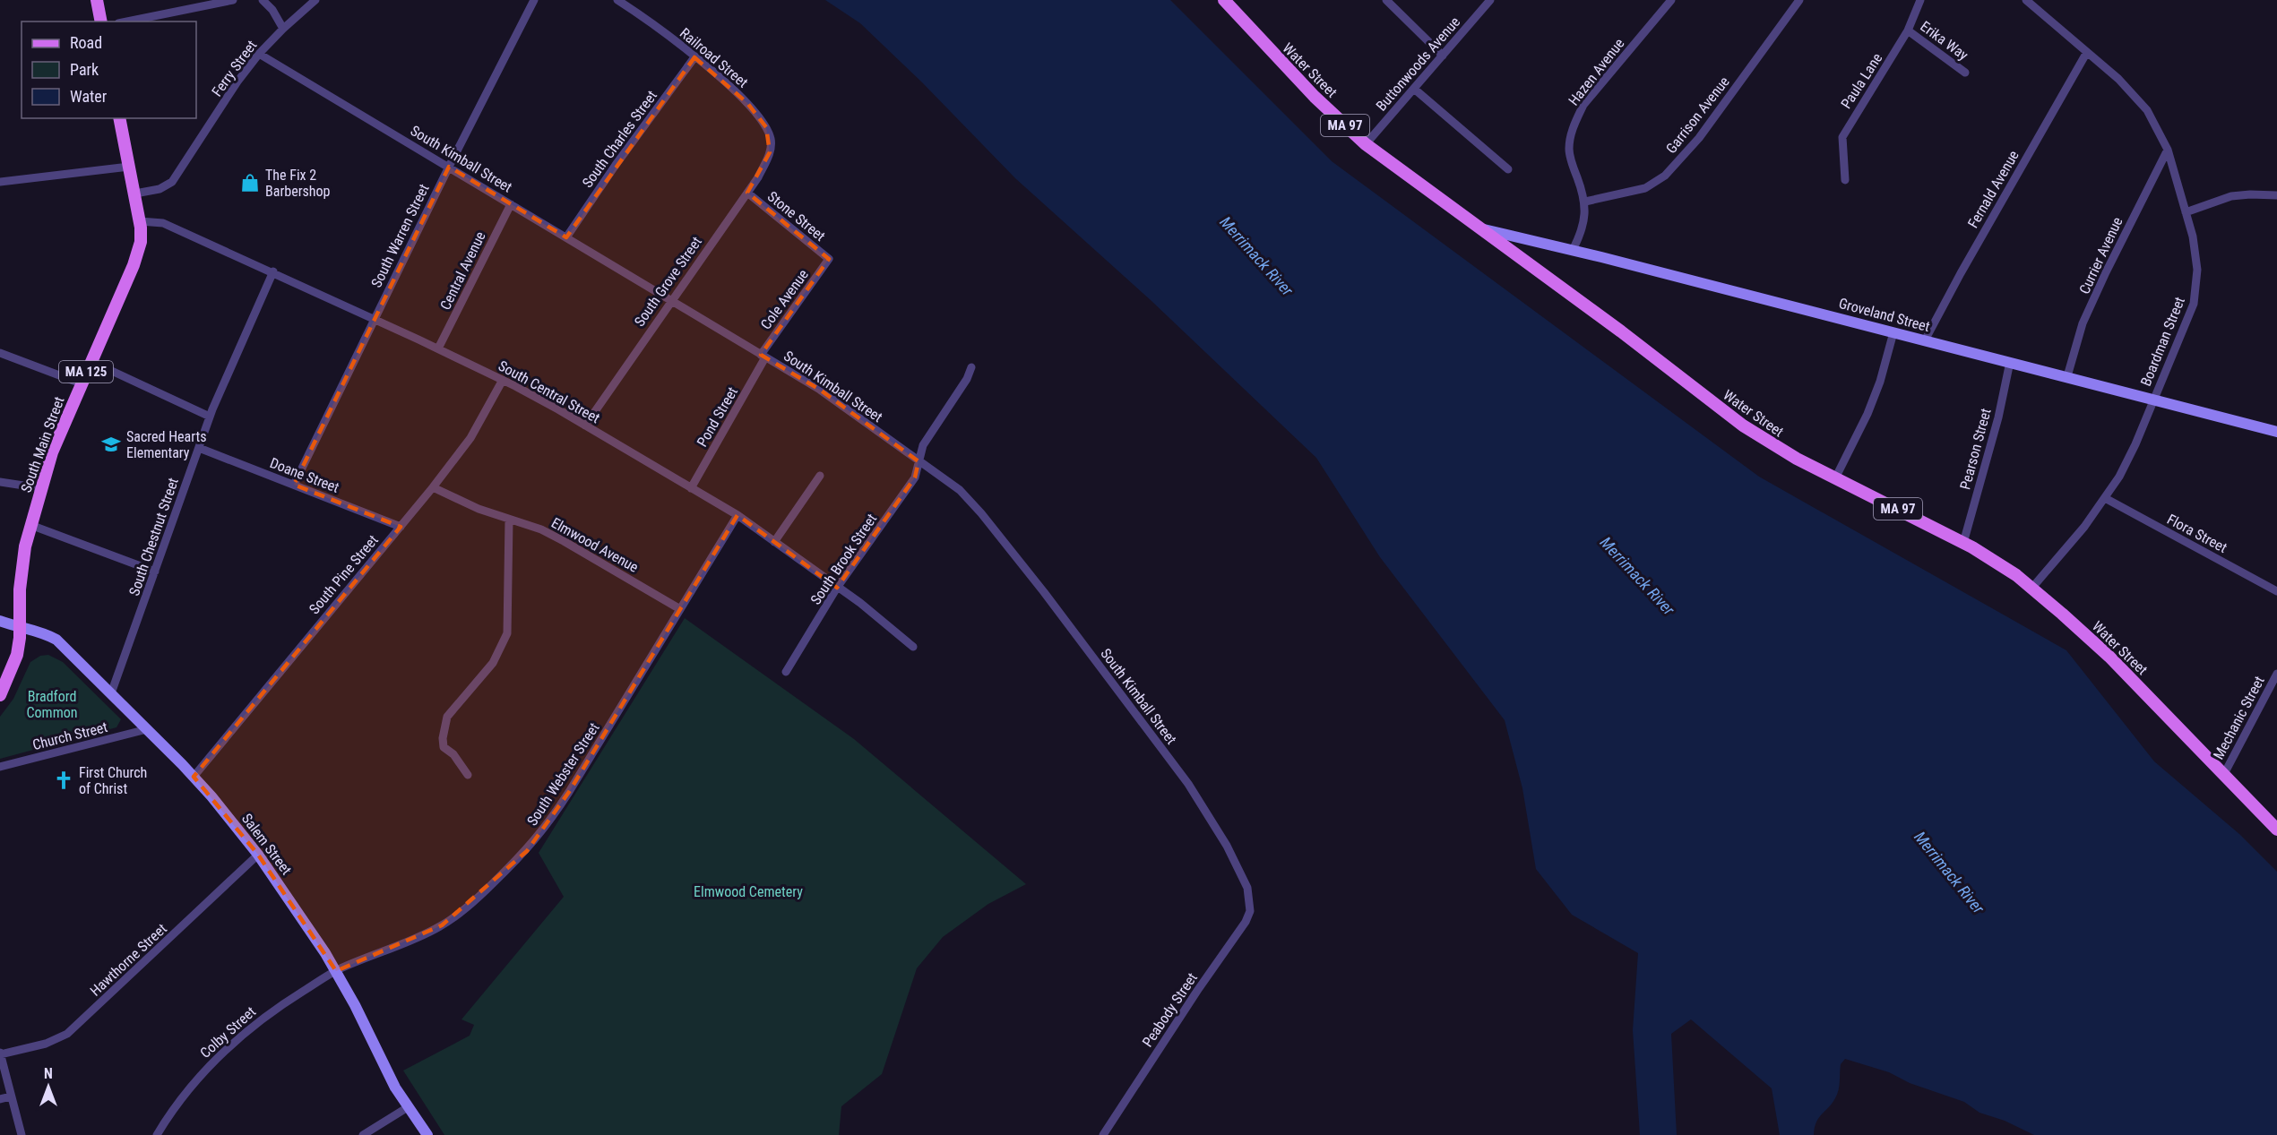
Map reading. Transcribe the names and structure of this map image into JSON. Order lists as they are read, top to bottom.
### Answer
{
  "streets": {
    "main road": [
      "Water Street",
      "MA 97",
      "Groveland Street",
      "MA 125",
      "South Main Street",
      "Salem Street"
    ],
    "street": [
      "Erika Way",
      "Railroad Street",
      "Buttonwoods Avenue",
      "Ferry Street",
      "Hazen Avenue",
      "Paula Lane",
      "Garrison Avenue",
      "South Charles Street",
      "South Kimball Street",
      "Fernald Avenue",
      "Stone Street",
      "South Warren Street",
      "Currier Avenue",
      "Central Avenue",
      "South Grove Street",
      "Cole Avenue",
      "Boardman Street",
      "South Central Street",
      "Pond Street",
      "Pearson Street",
      "Doane Street",
      "Flora Street",
      "South Chestnut Street",
      "Elmwood Avenue",
      "South Brook Street",
      "South Pine Street",
      "Mechanic Street",
      "Church Street",
      "South Webster Street",
      "Hawthorne Street",
      "Peabody Street",
      "Colby Street"
    ]
  },
  "crossings": [
    ["Erika Way", "Paula Lane"],
    ["Railroad Street", "South Charles Street"],
    ["Railroad Street", "South Grove Street"],
    ["Buttonwoods Avenue", "Water Street"],
    ["Ferry Street", "South Kimball Street"],
    ["Ferry Street", "South Main Street"],
    ["Water Street", "Groveland Street"],
    ["Water Street", "Boardman Street"],
    ["Water Street", "Pearson Street"],
    ["Water Street", "Mechanic Street"],
    ["Hazen Avenue", "Garrison Avenue"],
    ["South Charles Street", "South Kimball Street"],
    ["South Kimball Street", "South Warren Street"],
    ["South Kimball Street", "Central Avenue"],
    ["South Kimball Street", "South Grove Street"],
    ["South Kimball Street", "Cole Avenue"],
    ["South Kimball Street", "Pond Street"],
    ["South Kimball Street", "South Brook Street"],
    ["South Kimball Street", "Peabody Street"],
    ["Fernald Avenue", "Groveland Street"],
    ["Fernald Avenue", "Boardman Street"],
    ["Stone Street", "South Grove Street"],
    ["Stone Street", "Cole Avenue"],
    ["South Warren Street", "South Central Street"],
    ["South Warren Street", "Doane Street"],
    ["Currier Avenue", "Groveland Street"],
    ["Currier Avenue", "Boardman Street"],
    ["Central Avenue", "South Central Street"],
    ["South Grove Street", "South Central Street"],
    ["Cole Avenue", "Pond Street"],
    ["Groveland Street", "Boardman Street"],
    ["Groveland Street", "Pearson Street"],
    ["Boardman Street", "Flora Street"],
    ["South Central Street", "Pond Street"],
    ["South Central Street", "South Main Street"],
    ["South Central Street", "South Chestnut Street"],
    ["South Central Street", "South Brook Street"],
    ["South Central Street", "South Pine Street"],
    ["South Central Street", "South Webster Street"],
    ["South Main Street", "Salem Street"],
    ["Doane Street", "South Chestnut Street"],
    ["Doane Street", "South Pine Street"],
    ["South Chestnut Street", "Salem Street"],
    ["Elmwood Avenue", "South Pine Street"],
    ["Elmwood Avenue", "South Webster Street"],
    ["South Pine Street", "Salem Street"],
    ["Church Street", "Salem Street"],
    ["South Webster Street", "Salem Street"],
    ["South Webster Street", "Colby Street"],
    ["Salem Street", "Hawthorne Street"],
    ["Salem Street", "Colby Street"]
  ],
  "water": ["Merrimack River"],
  "parks": ["Bradford Common", "Elmwood Cemetery"],
  "places": {
    "shop": ["The Fix 2 Barbershop"],
    "school or university": ["Sacred Hearts Elementary"],
    "church": ["First Church of Christ"]
  },
  "legend": ["Road", "Park", "Water"],
  "north": "top"
}
